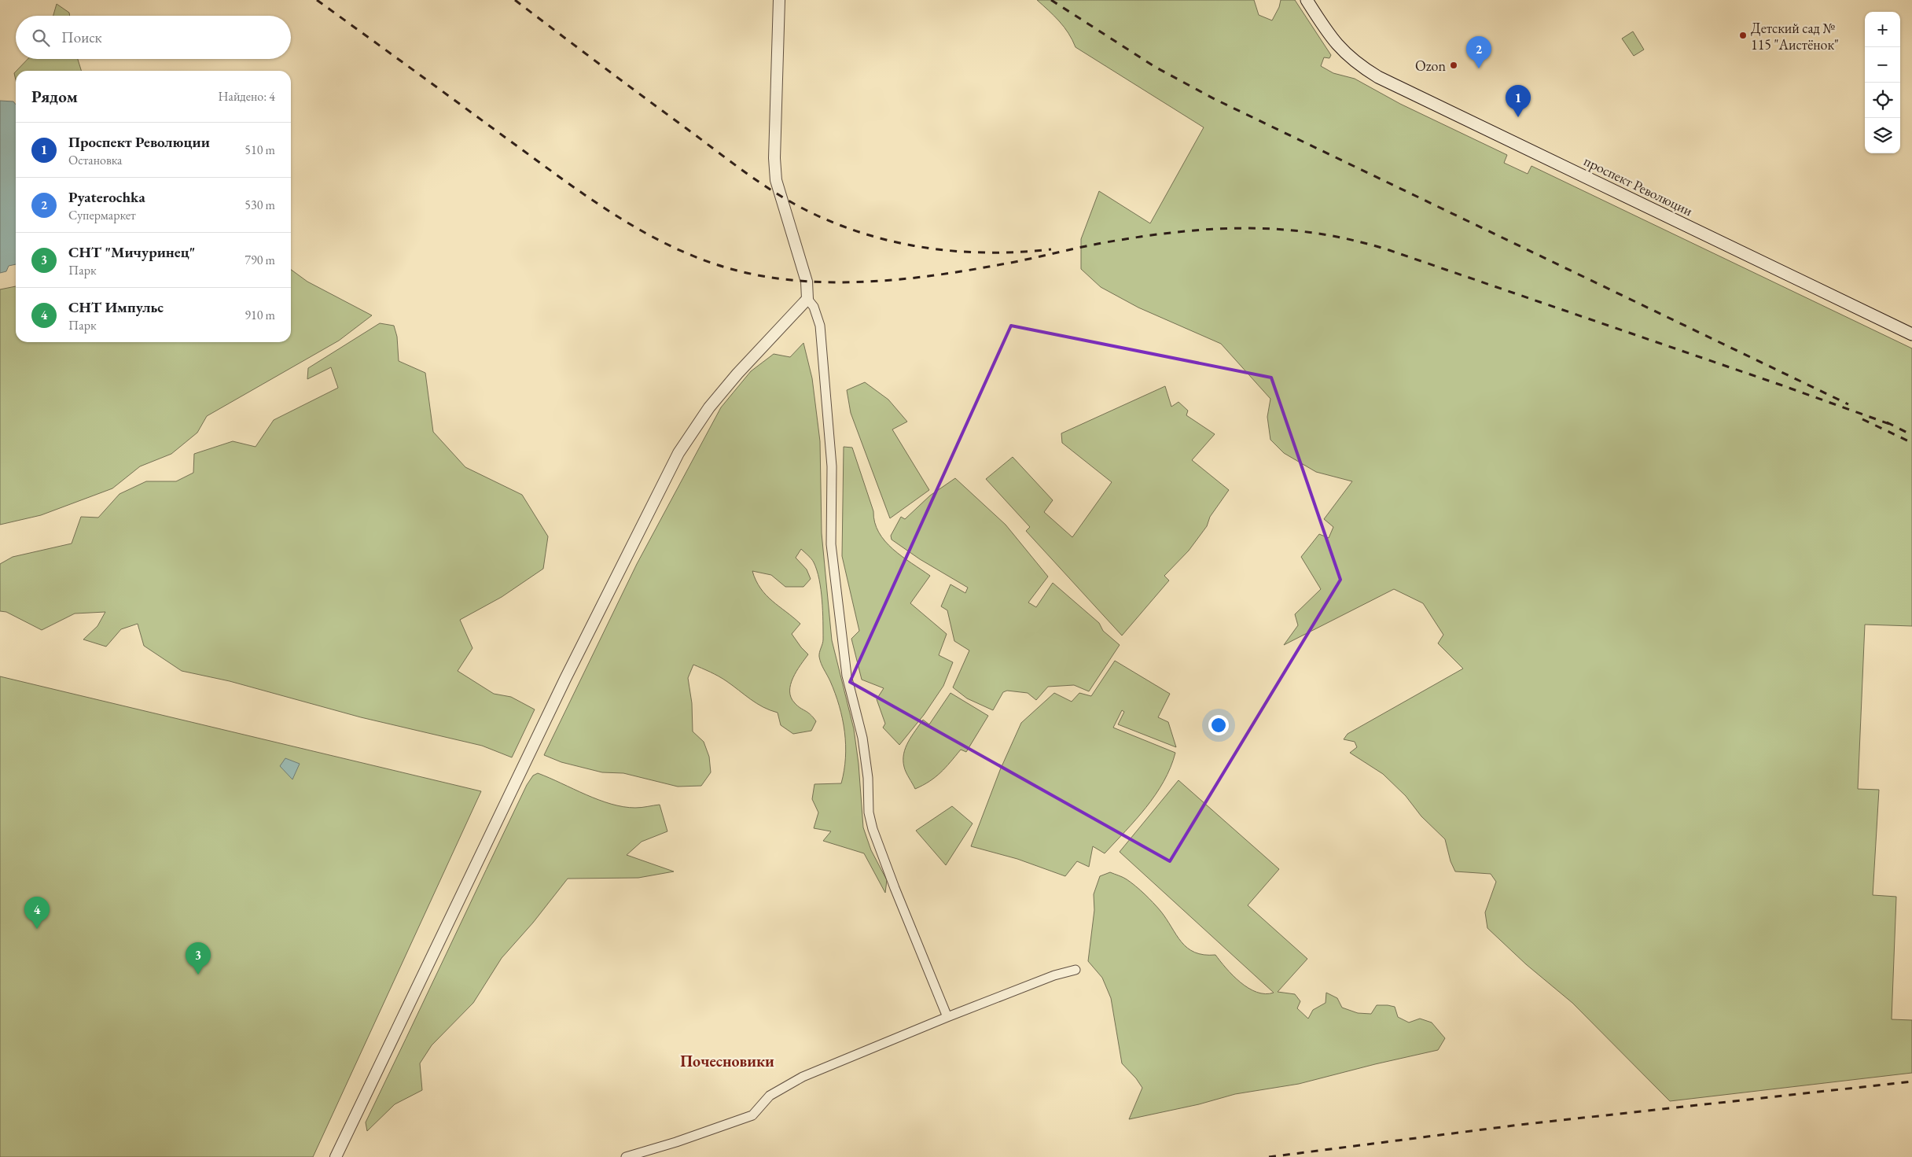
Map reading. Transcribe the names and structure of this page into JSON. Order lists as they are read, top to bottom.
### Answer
{
  "streets": {
    "main road": ["проспект Революции"]
  },
  "districts": ["Почесновики"],
  "places": ["Детский сад № 115 \"Аистёнок\"", "Ozon"],
  "page": {
    "map_buttons": ["+", "−"],
    "search": "Поиск",
    "pins": [
      "2",
      "1",
      "4",
      "3"
    ],
    "heading": ["Рядом", "Найдено: 4"],
    "list": [
      {
        "mark": "1",
        "name": "Проспект Революции",
        "note": "Остановка",
        "value": "510 m"
      },
      {
        "mark": "2",
        "name": "Pyaterochka",
        "note": "Супермаркет",
        "value": "530 m"
      },
      {
        "mark": "3",
        "name": "СНТ \"Мичуринец\"",
        "note": "Парк",
        "value": "790 m"
      },
      {
        "mark": "4",
        "name": "СНТ Импульс",
        "note": "Парк",
        "value": "910 m"
      }
    ]
  }
}
